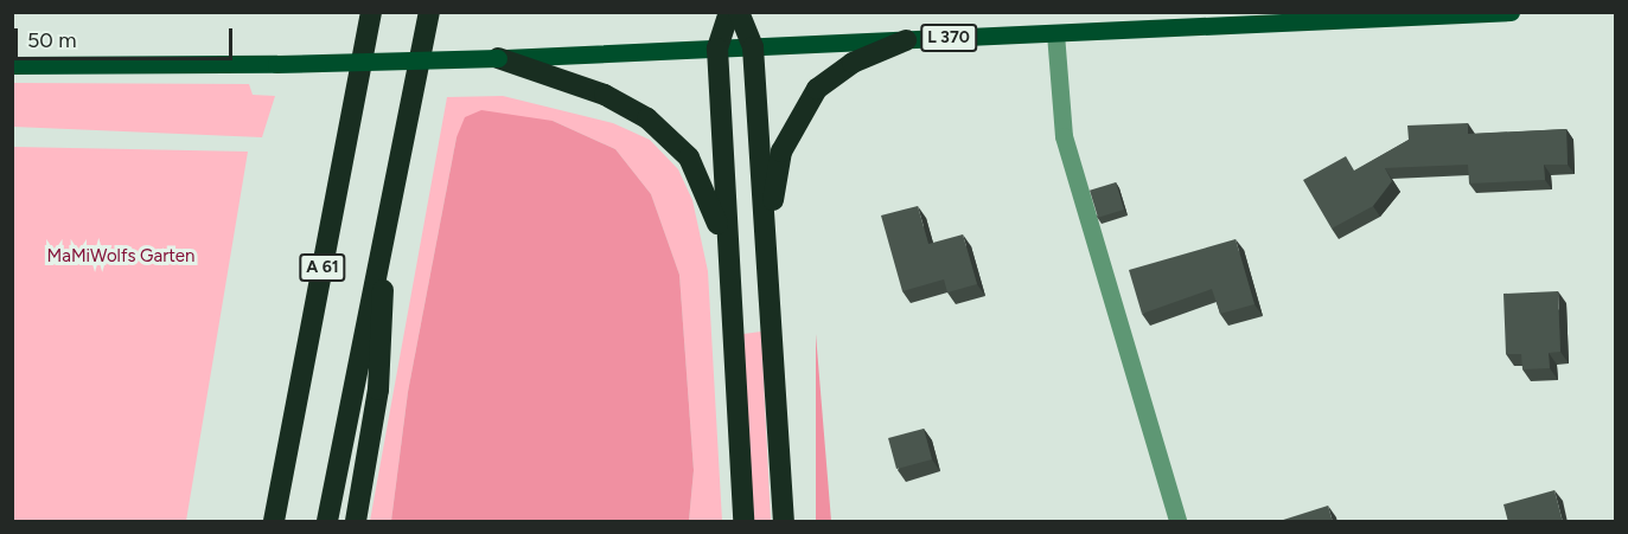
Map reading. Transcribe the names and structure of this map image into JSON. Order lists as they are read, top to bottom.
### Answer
{
  "streets": {
    "highway": ["A 61"],
    "main road": ["L 370"]
  },
  "parks": ["MaMiWolfs Garten"],
  "scale_bar": "50 m"
}
